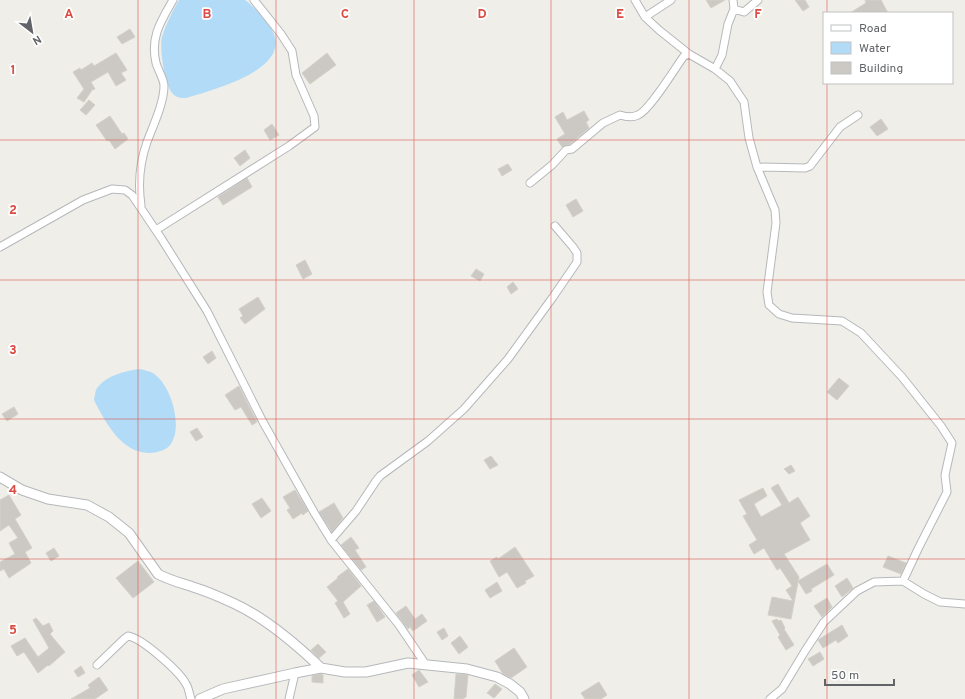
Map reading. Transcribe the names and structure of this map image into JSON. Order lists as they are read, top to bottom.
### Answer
{
  "legend": ["Road", "Water", "Building"],
  "scale_bar": "50 m",
  "north": "bottom right",
  "grid": {
    "columns": [
      "A",
      "B",
      "C",
      "D",
      "E",
      "F"
    ],
    "rows": [
      "1",
      "2",
      "3",
      "4",
      "5"
    ]
  }
}
